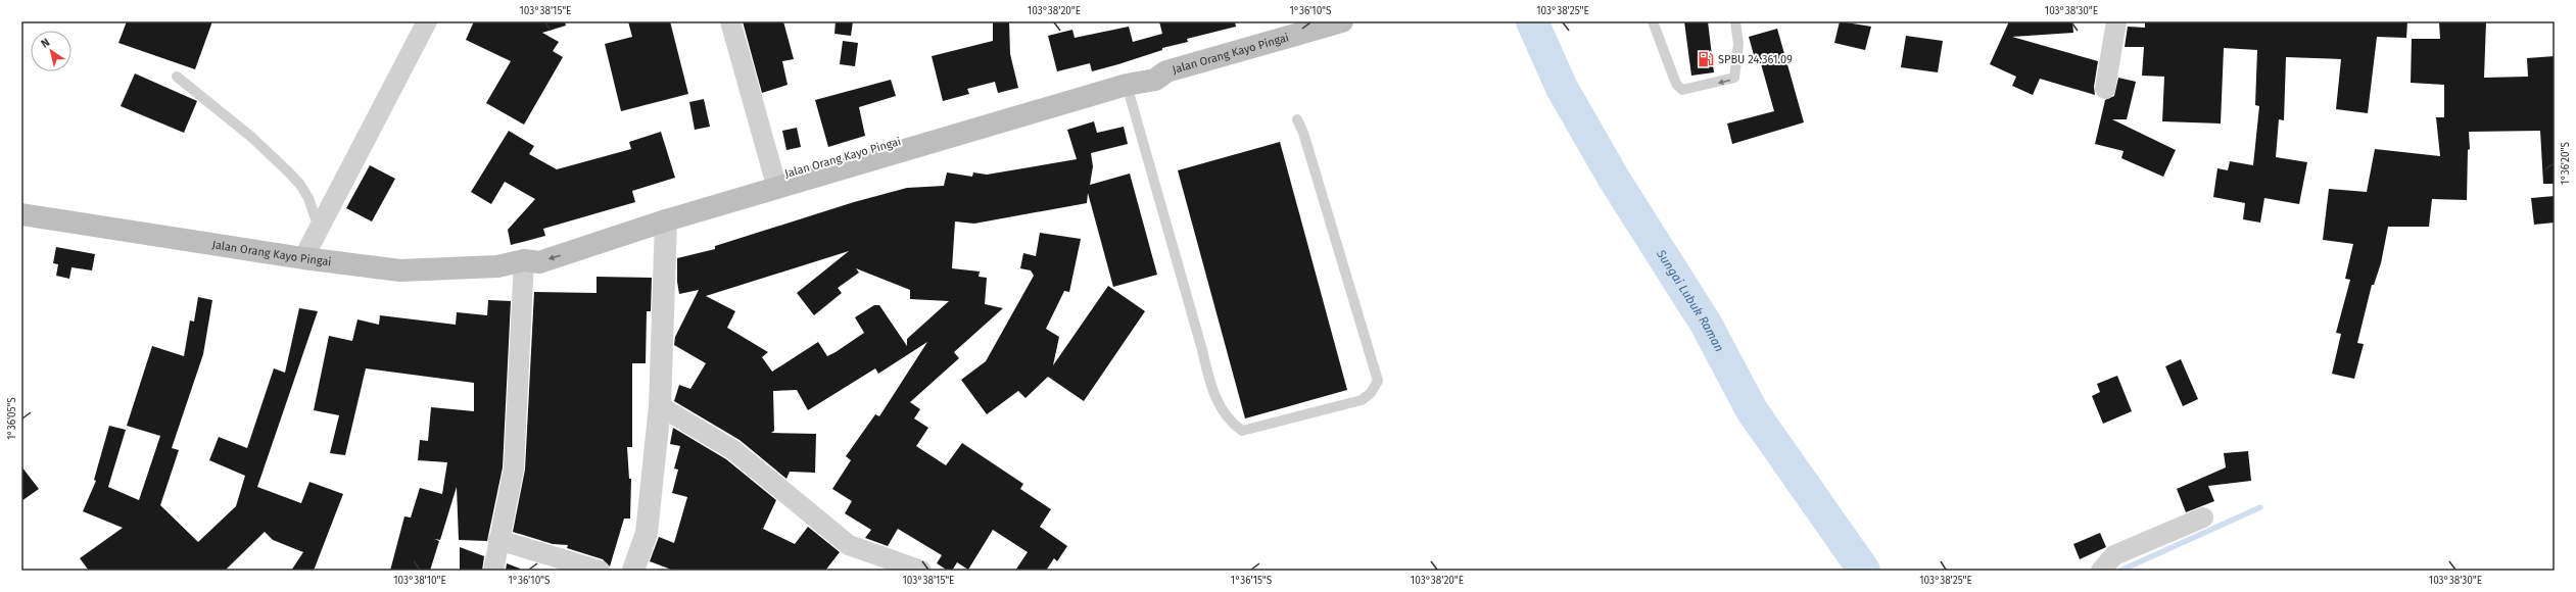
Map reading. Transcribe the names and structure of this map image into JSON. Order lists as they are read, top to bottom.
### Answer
{
  "streets": {
    "main road": ["Jalan Orang Kayo Pingai"]
  },
  "water": ["Sungai Lubuk Raman"],
  "places": {
    "fuel station": ["SPBU 24.361.09"]
  },
  "north": "top left",
  "coordinates": [
    "103°38'15\"E",
    "103°38'20\"E",
    "1°36'10\"S",
    "103°38'25\"E",
    "103°38'30\"E",
    "1°36'20\"S",
    "1°36'05\"S",
    "103°38'10\"E",
    "1°36'15\"S"
  ]
}
